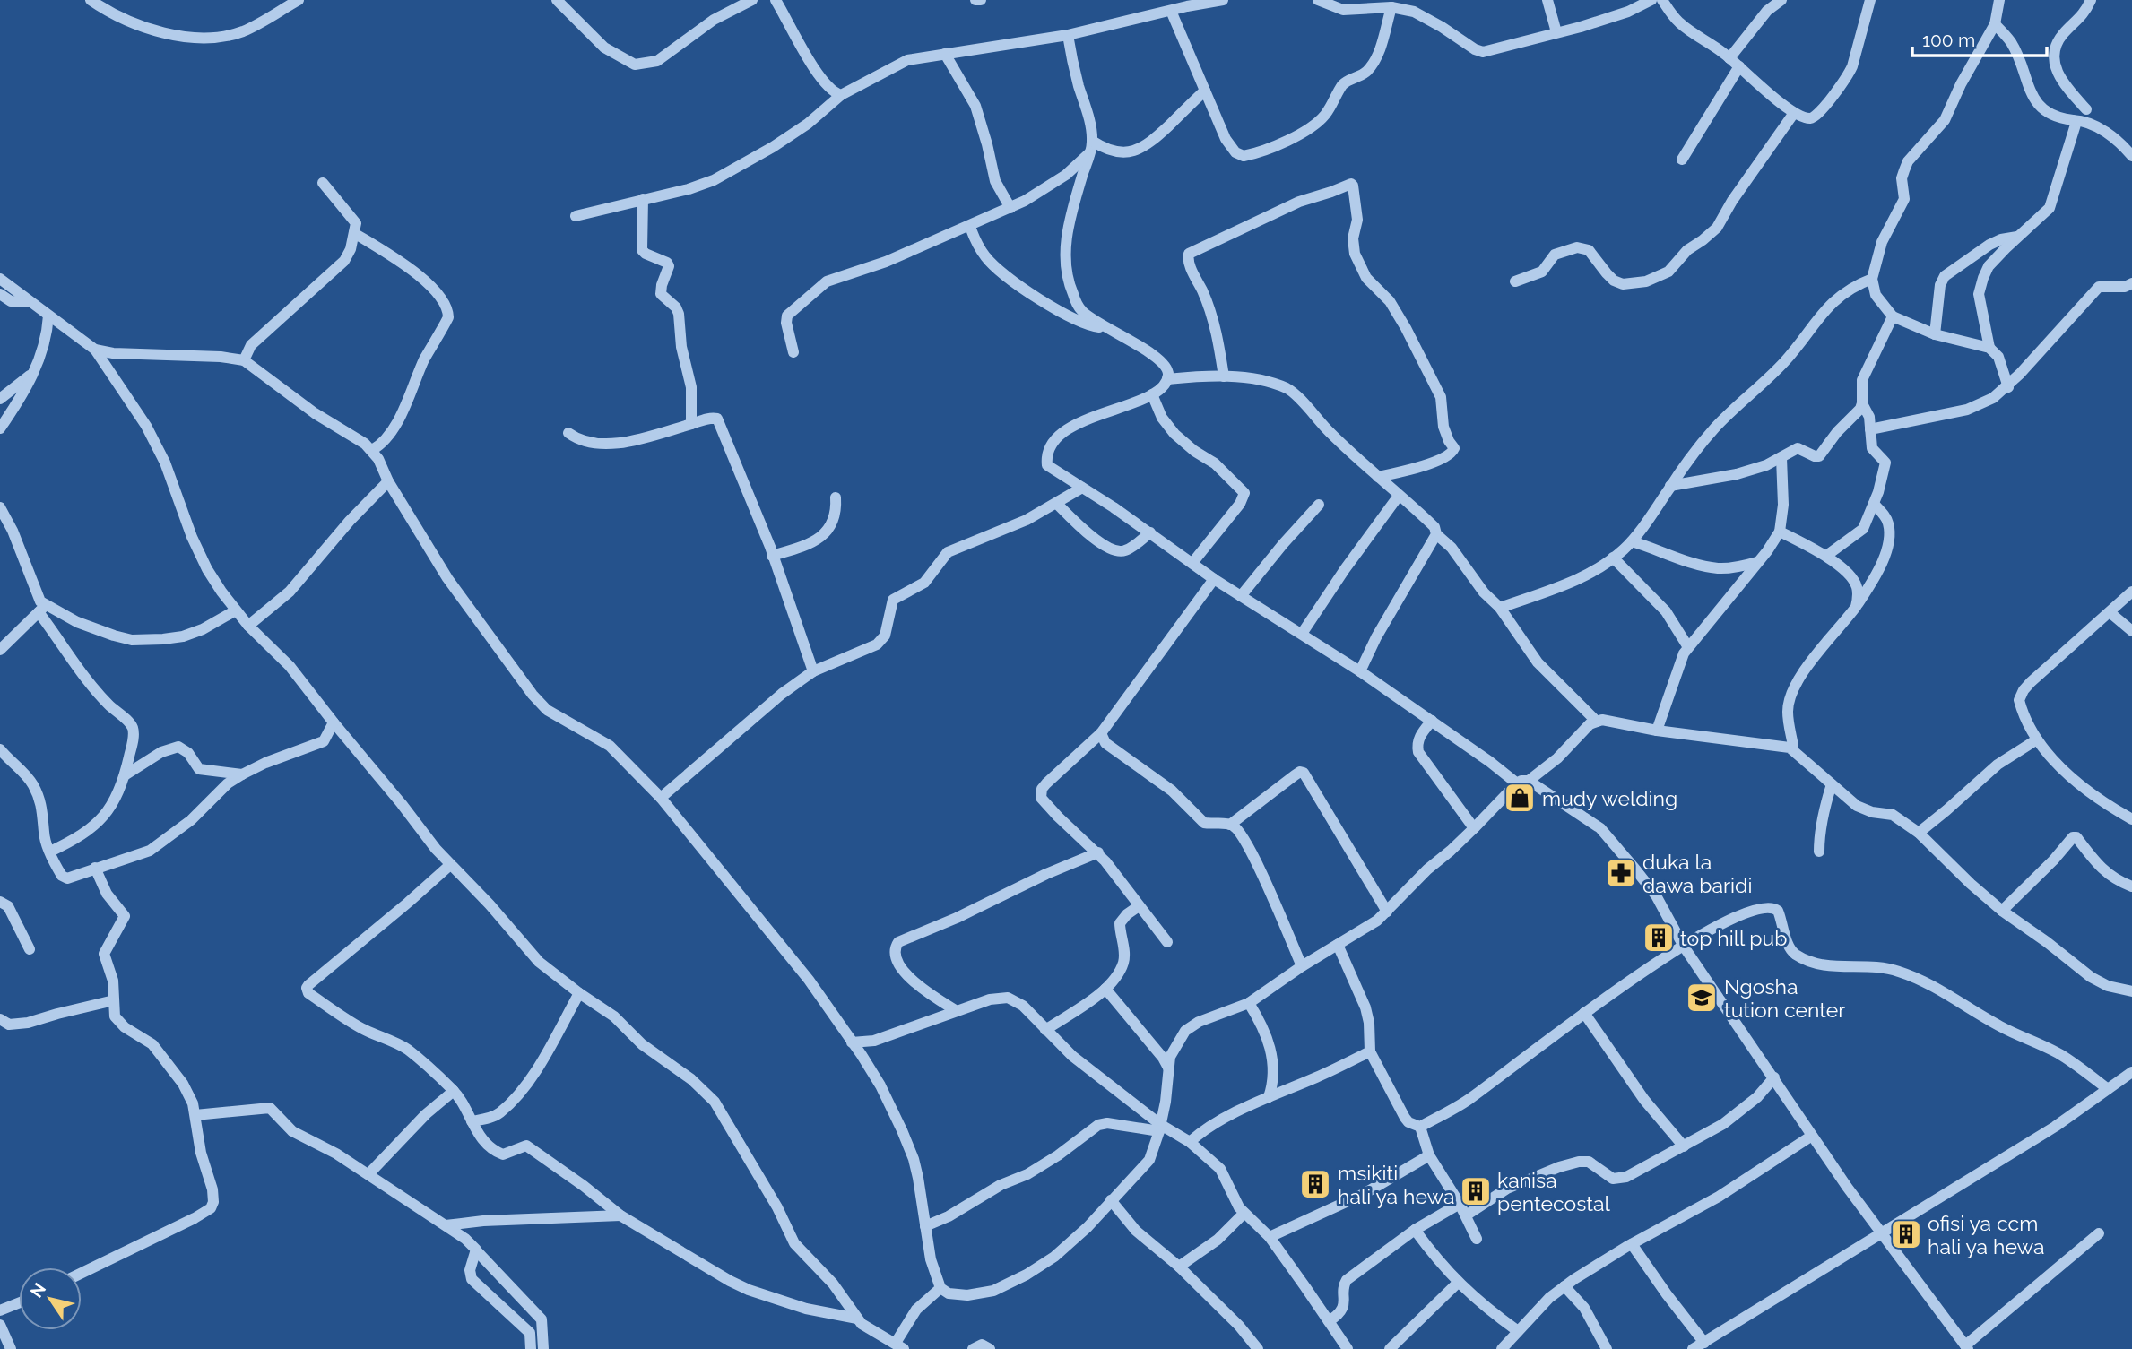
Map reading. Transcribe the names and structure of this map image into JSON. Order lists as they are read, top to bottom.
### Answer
{
  "places": {
    "shop": ["mudy welding"],
    "pharmacy": ["duka la dawa baridi"],
    "building": [
      "top hill pub",
      "msikiti hali ya hewa",
      "kanisa pentecostal",
      "ofisi ya ccm hali ya hewa"
    ],
    "school or university": ["Ngosha tution center"]
  },
  "scale_bar": "100 m",
  "north": "top left"
}
